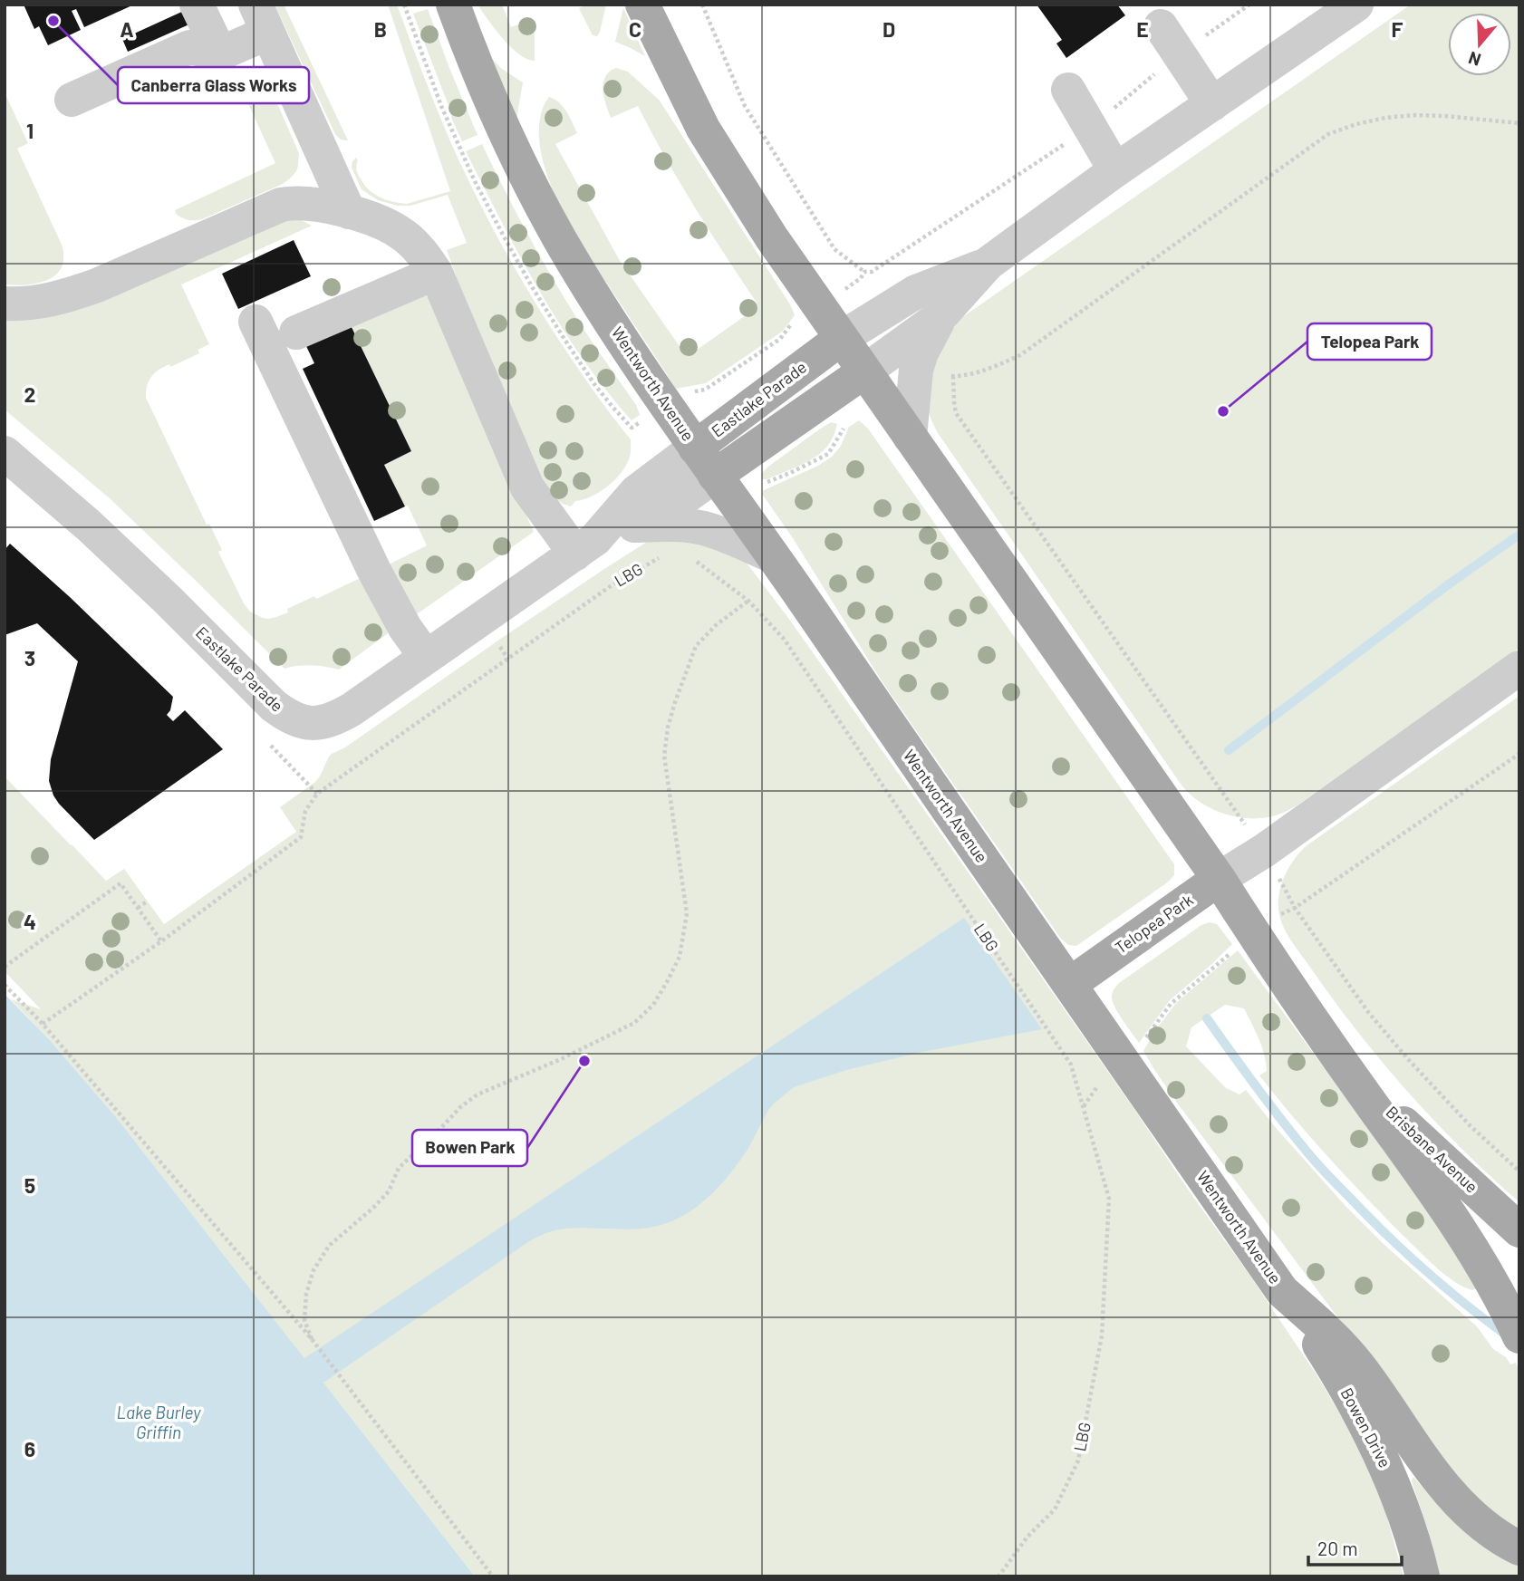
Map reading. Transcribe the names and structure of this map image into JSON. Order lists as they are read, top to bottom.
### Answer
{
  "streets": {
    "main road": [
      "Wentworth Avenue",
      "Eastlake Parade",
      "Telopea Park",
      "Brisbane Avenue",
      "Bowen Drive"
    ],
    "path": ["LBG"]
  },
  "crossings": [
    ["Wentworth Avenue", "Eastlake Parade"],
    ["Wentworth Avenue", "Telopea Park"],
    ["Wentworth Avenue", "Bowen Drive"]
  ],
  "water": ["Lake Burley Griffin"],
  "places": ["Canberra Glass Works", "Telopea Park", "Bowen Park"],
  "scale_bar": "20 m",
  "north": "bottom",
  "grid": {
    "columns": [
      "A",
      "B",
      "C",
      "D",
      "E",
      "F"
    ],
    "rows": [
      "1",
      "2",
      "3",
      "4",
      "5",
      "6"
    ]
  }
}
